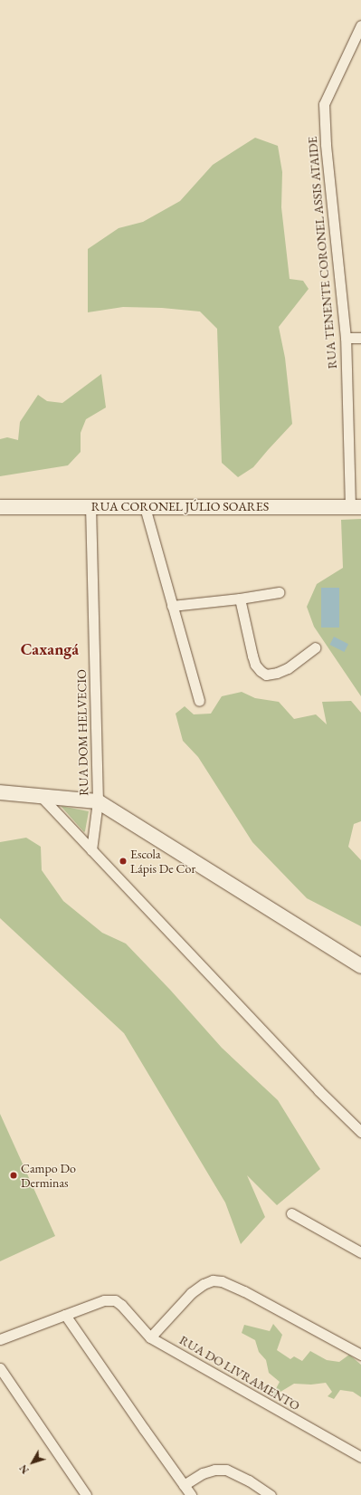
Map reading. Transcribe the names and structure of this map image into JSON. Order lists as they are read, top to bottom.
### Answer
{
  "streets": {
    "street": [
      "RUA TENENTE CORONEL ASSIS ATAIDE",
      "RUA CORONEL JÚLIO SOARES",
      "RUA DOM HELVECIO",
      "RUA DO LIVRAMENTO"
    ]
  },
  "crossings": [
    ["RUA TENENTE CORONEL ASSIS ATAIDE", "RUA CORONEL JÚLIO SOARES"],
    ["RUA CORONEL JÚLIO SOARES", "RUA DOM HELVECIO"]
  ],
  "districts": ["Caxangá"],
  "places": ["Escola Lápis De Cor", "Campo Do Derminas"],
  "north": "bottom left"
}
